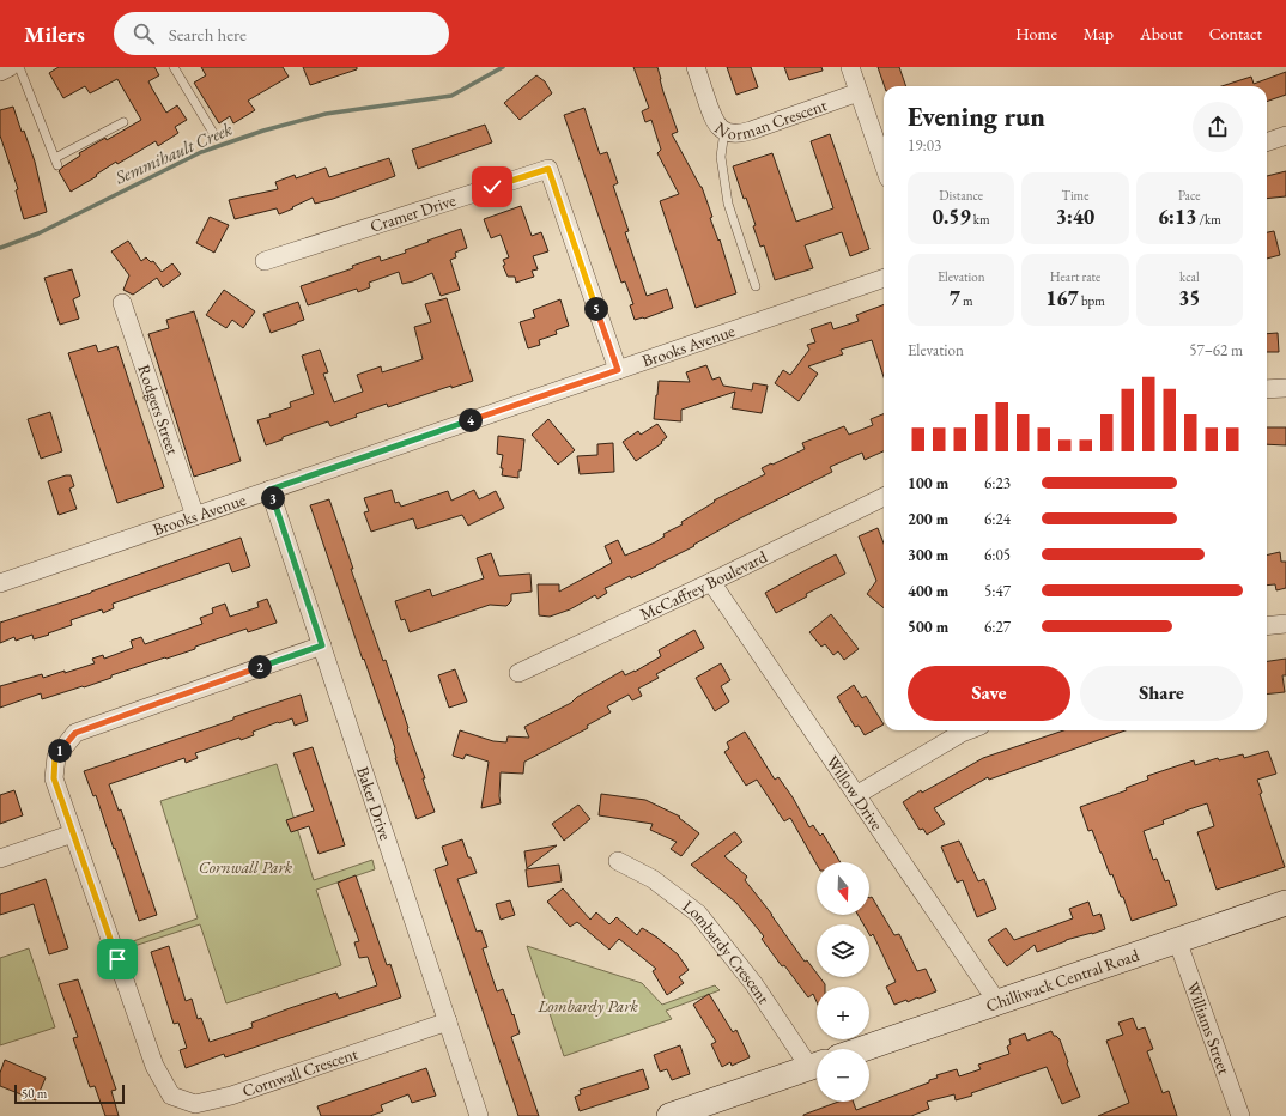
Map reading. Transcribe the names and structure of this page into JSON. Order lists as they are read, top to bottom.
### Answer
{
  "streets": {
    "street": [
      "Norman Crescent",
      "Cramer Drive",
      "Brooks Avenue",
      "Rodgers Street",
      "McCaffrey Boulevard",
      "Willow Drive",
      "Baker Drive",
      "Lombardy Crescent",
      "Chilliwack Central Road",
      "Williams Street",
      "Cornwall Crescent"
    ]
  },
  "crossings": [
    ["Cramer Drive", "Brooks Avenue"],
    ["Brooks Avenue", "Rodgers Street"],
    ["Brooks Avenue", "Baker Drive"],
    ["McCaffrey Boulevard", "Willow Drive"],
    ["Willow Drive", "Chilliwack Central Road"],
    ["Baker Drive", "Cornwall Crescent"],
    ["Chilliwack Central Road", "Williams Street"]
  ],
  "water": ["Semmihault Creek"],
  "parks": ["Cornwall Park", "Lombardy Park"],
  "scale_bar": "50 m",
  "north": "bottom",
  "page": {
    "header": "Milers",
    "search": "Search here",
    "nav": [
      "Home",
      "Map",
      "About",
      "Contact"
    ],
    "heading": ["Evening run", "19:03"],
    "stats": [
      ["Distance", "0.59 km"],
      ["Time", "3:40"],
      ["Pace", "6:13 /km"],
      ["Elevation", "7 m"],
      ["Heart rate", "167 bpm"],
      ["kcal", "35"]
    ],
    "pins": [
      "5",
      "4",
      "3",
      "2",
      "1"
    ],
    "chart": ["Elevation", "57–62 m"],
    "list": [
      {
        "name": "100 m",
        "note": "6:23"
      },
      {
        "name": "200 m",
        "note": "6:24"
      },
      {
        "name": "300 m",
        "note": "6:05"
      },
      {
        "name": "400 m",
        "note": "5:47"
      },
      {
        "name": "500 m",
        "note": "6:27"
      }
    ],
    "buttons": ["Save", "Share"],
    "map_buttons": ["+", "−"],
    "scale": "50 m"
  }
}
